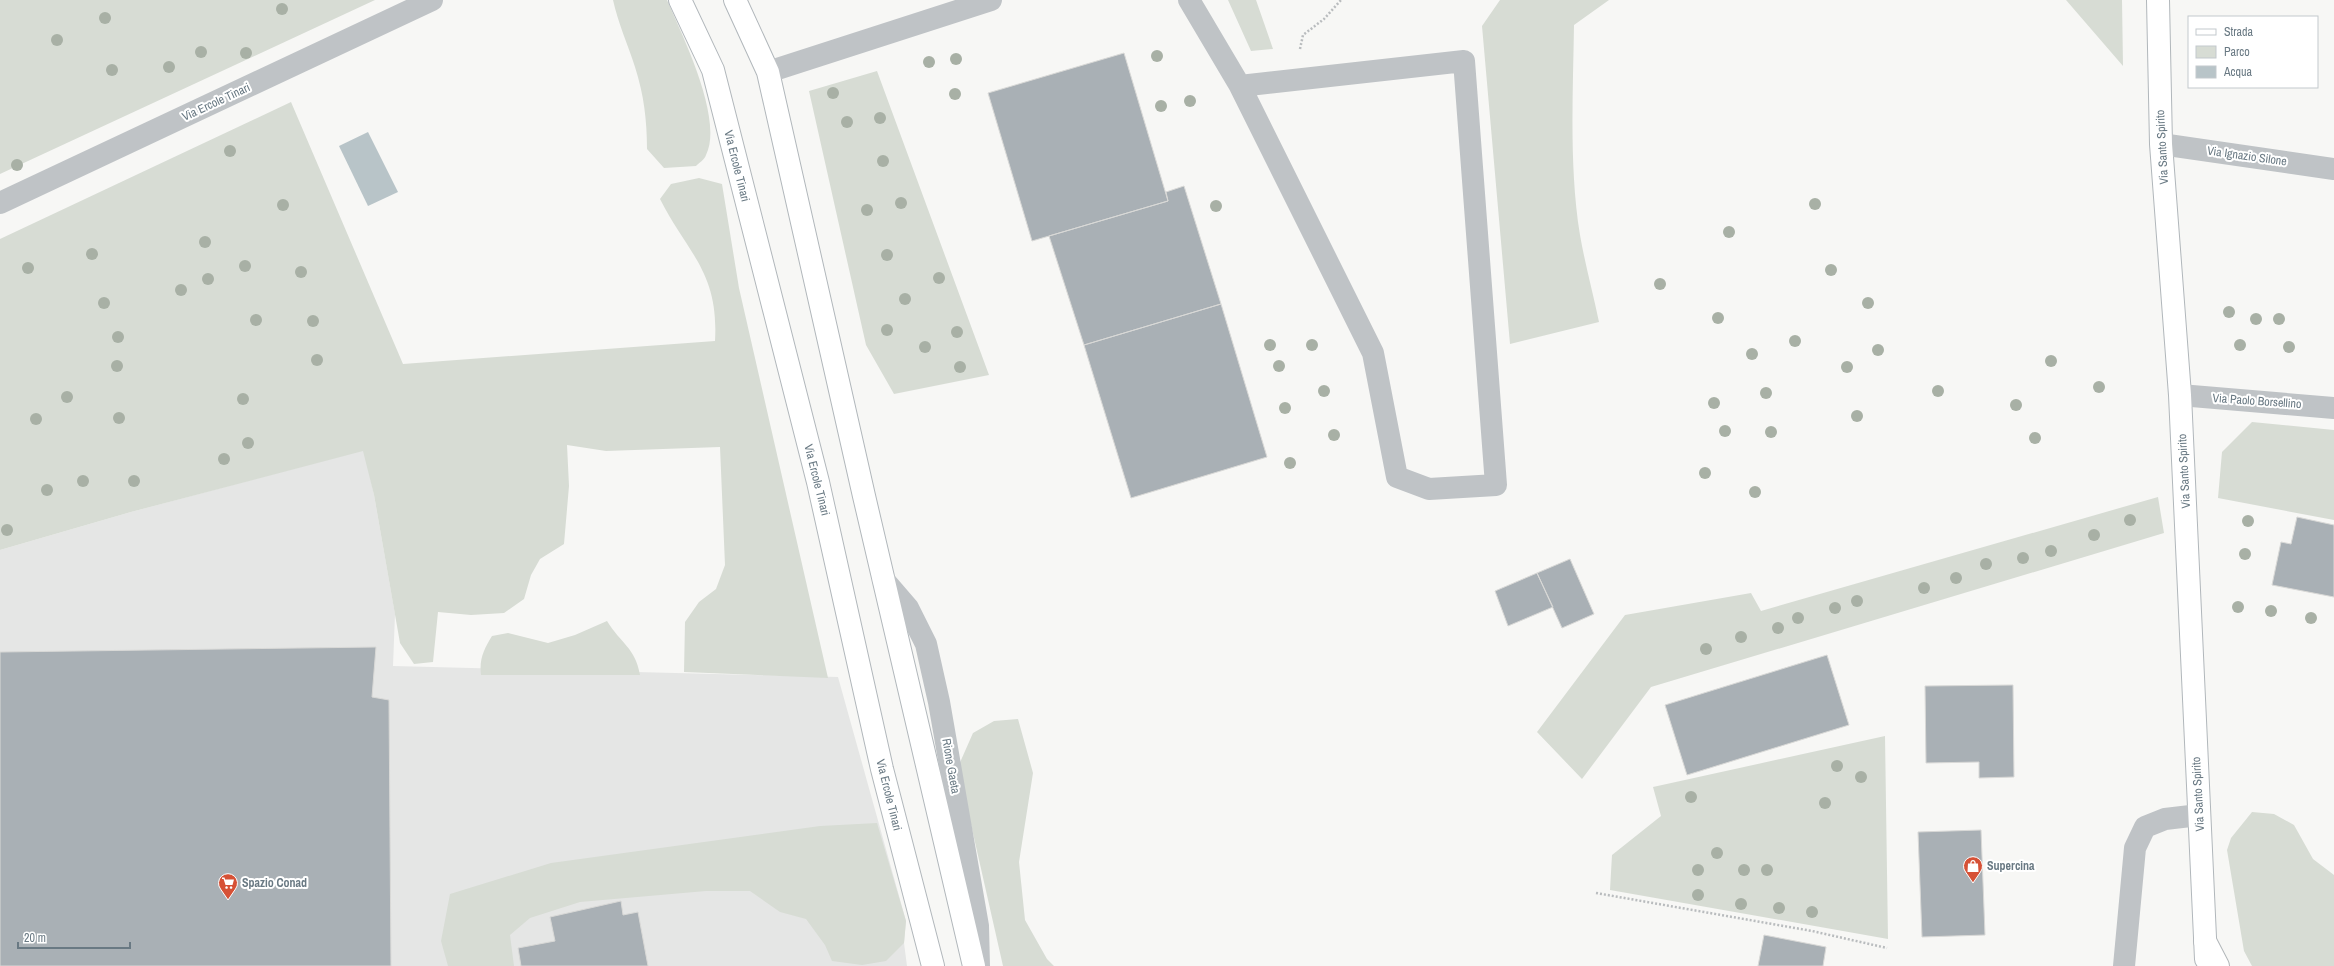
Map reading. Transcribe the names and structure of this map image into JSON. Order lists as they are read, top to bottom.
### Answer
{
  "streets": {
    "street": [
      "Via Ercole Tinari",
      "Via Santo Spirito",
      "Via Ignazio Silone",
      "Via Paolo Borsellino",
      "Rione Gaeta"
    ]
  },
  "crossings": [
    ["Via Santo Spirito", "Via Ignazio Silone"],
    ["Via Santo Spirito", "Via Paolo Borsellino"]
  ],
  "places": {
    "shop": ["Supercina"],
    "supermarket": ["Spazio Conad"]
  },
  "legend": ["Strada", "Parco", "Acqua"],
  "scale_bar": "20 m"
}
